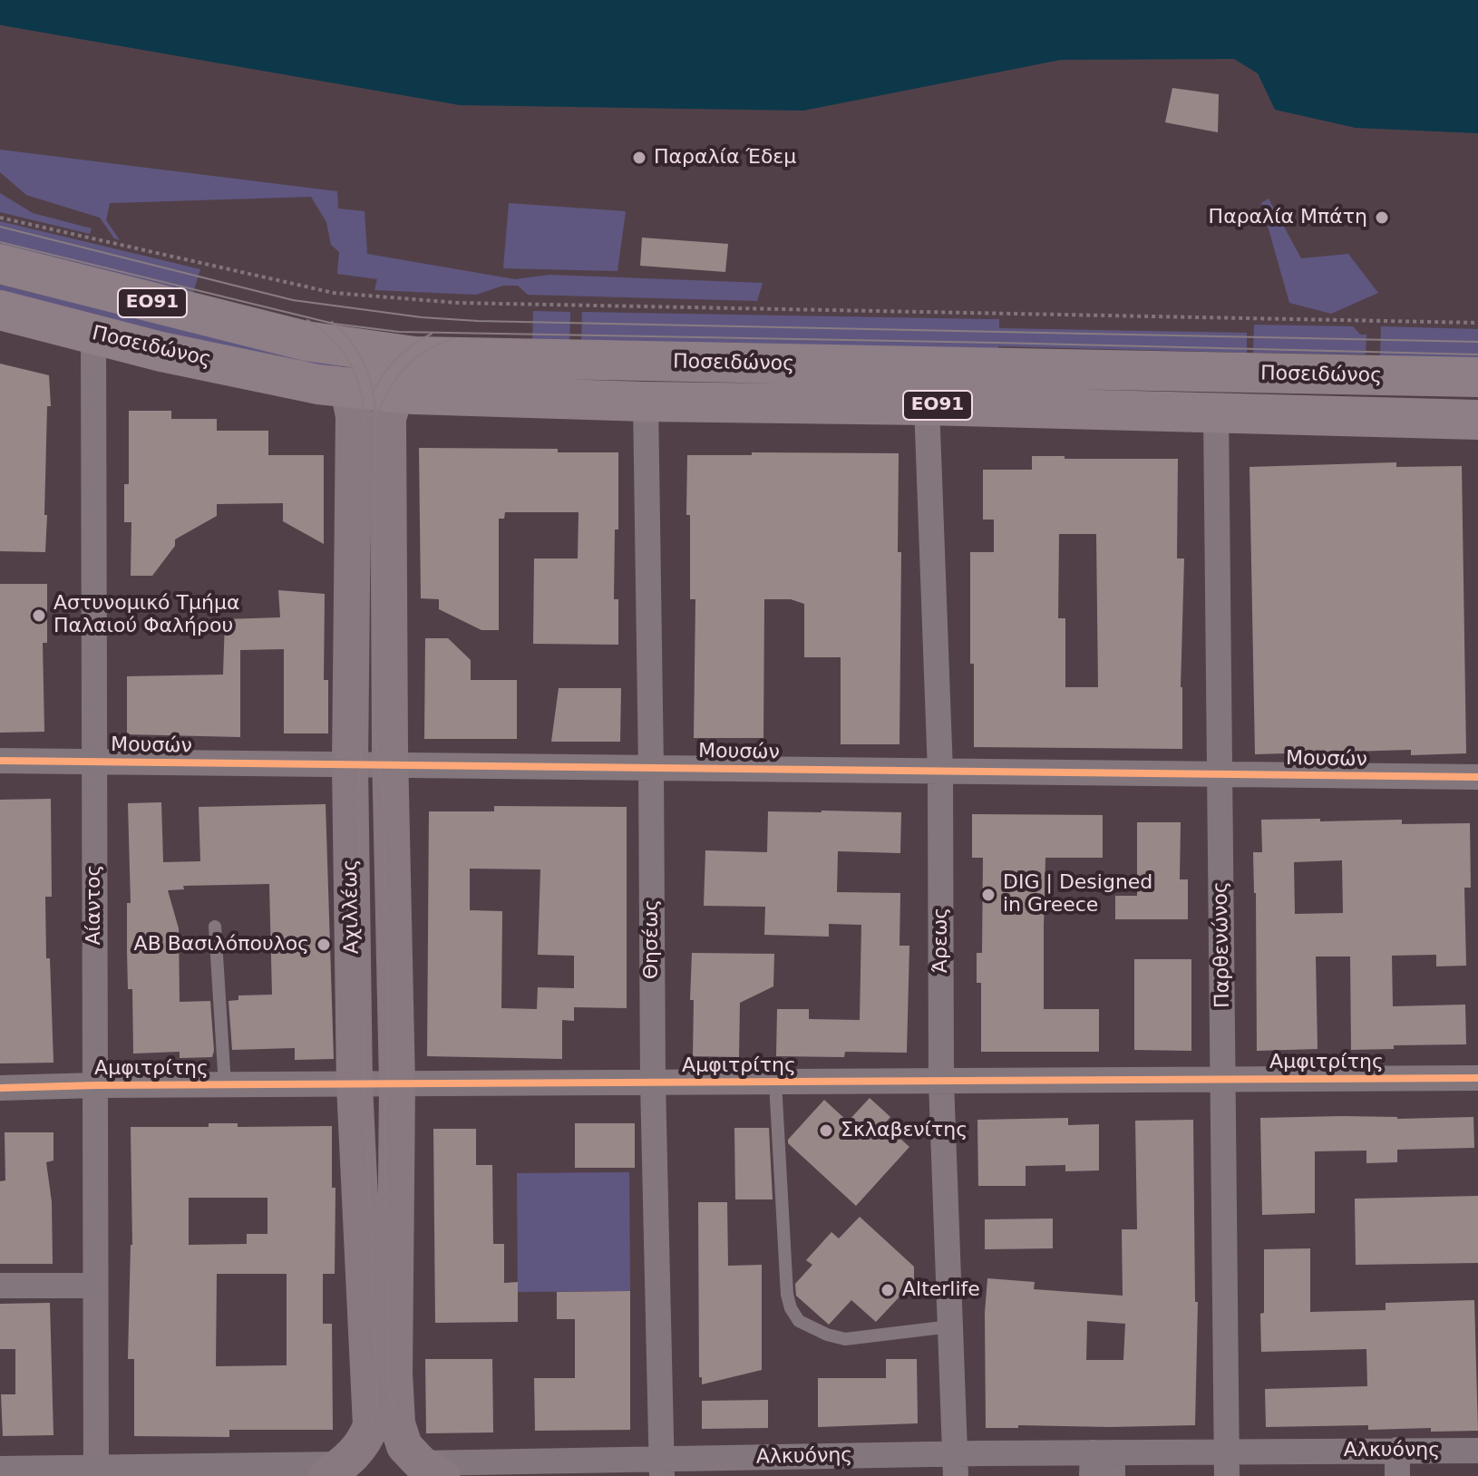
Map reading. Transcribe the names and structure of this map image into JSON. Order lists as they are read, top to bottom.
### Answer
{
  "streets": {
    "highway": ["ΕΟ91", "Ποσειδώνος"],
    "main road": ["Αχιλλέως", "Αλκυόνης"],
    "street": [
      "Μουσών",
      "Αίαντος",
      "Θησέως",
      "Άρεως",
      "Παρθενώνος",
      "Αμφιτρίτης"
    ]
  },
  "crossings": [
    ["Ποσειδώνος", "Αίαντος"],
    ["Ποσειδώνος", "Αχιλλέως"],
    ["Ποσειδώνος", "Θησέως"],
    ["Ποσειδώνος", "Άρεως"],
    ["Ποσειδώνος", "Παρθενώνος"],
    ["Μουσών", "Αίαντος"],
    ["Μουσών", "Αχιλλέως"],
    ["Μουσών", "Θησέως"],
    ["Μουσών", "Άρεως"],
    ["Μουσών", "Παρθενώνος"],
    ["Αίαντος", "Αμφιτρίτης"],
    ["Αίαντος", "Αλκυόνης"],
    ["Αχιλλέως", "Αμφιτρίτης"],
    ["Θησέως", "Αμφιτρίτης"],
    ["Θησέως", "Αλκυόνης"],
    ["Άρεως", "Αμφιτρίτης"],
    ["Άρεως", "Αλκυόνης"],
    ["Παρθενώνος", "Αμφιτρίτης"],
    ["Παρθενώνος", "Αλκυόνης"]
  ],
  "places": [
    "Παραλία Έδεμ",
    "Παραλία Μπάτη",
    "Αστυνομικό Τμήμα Παλαιού Φαλήρου",
    "DIG | Designed in Greece",
    "ΑΒ Βασιλόπουλος",
    "Σκλαβενίτης",
    "Alterlife"
  ]
}
